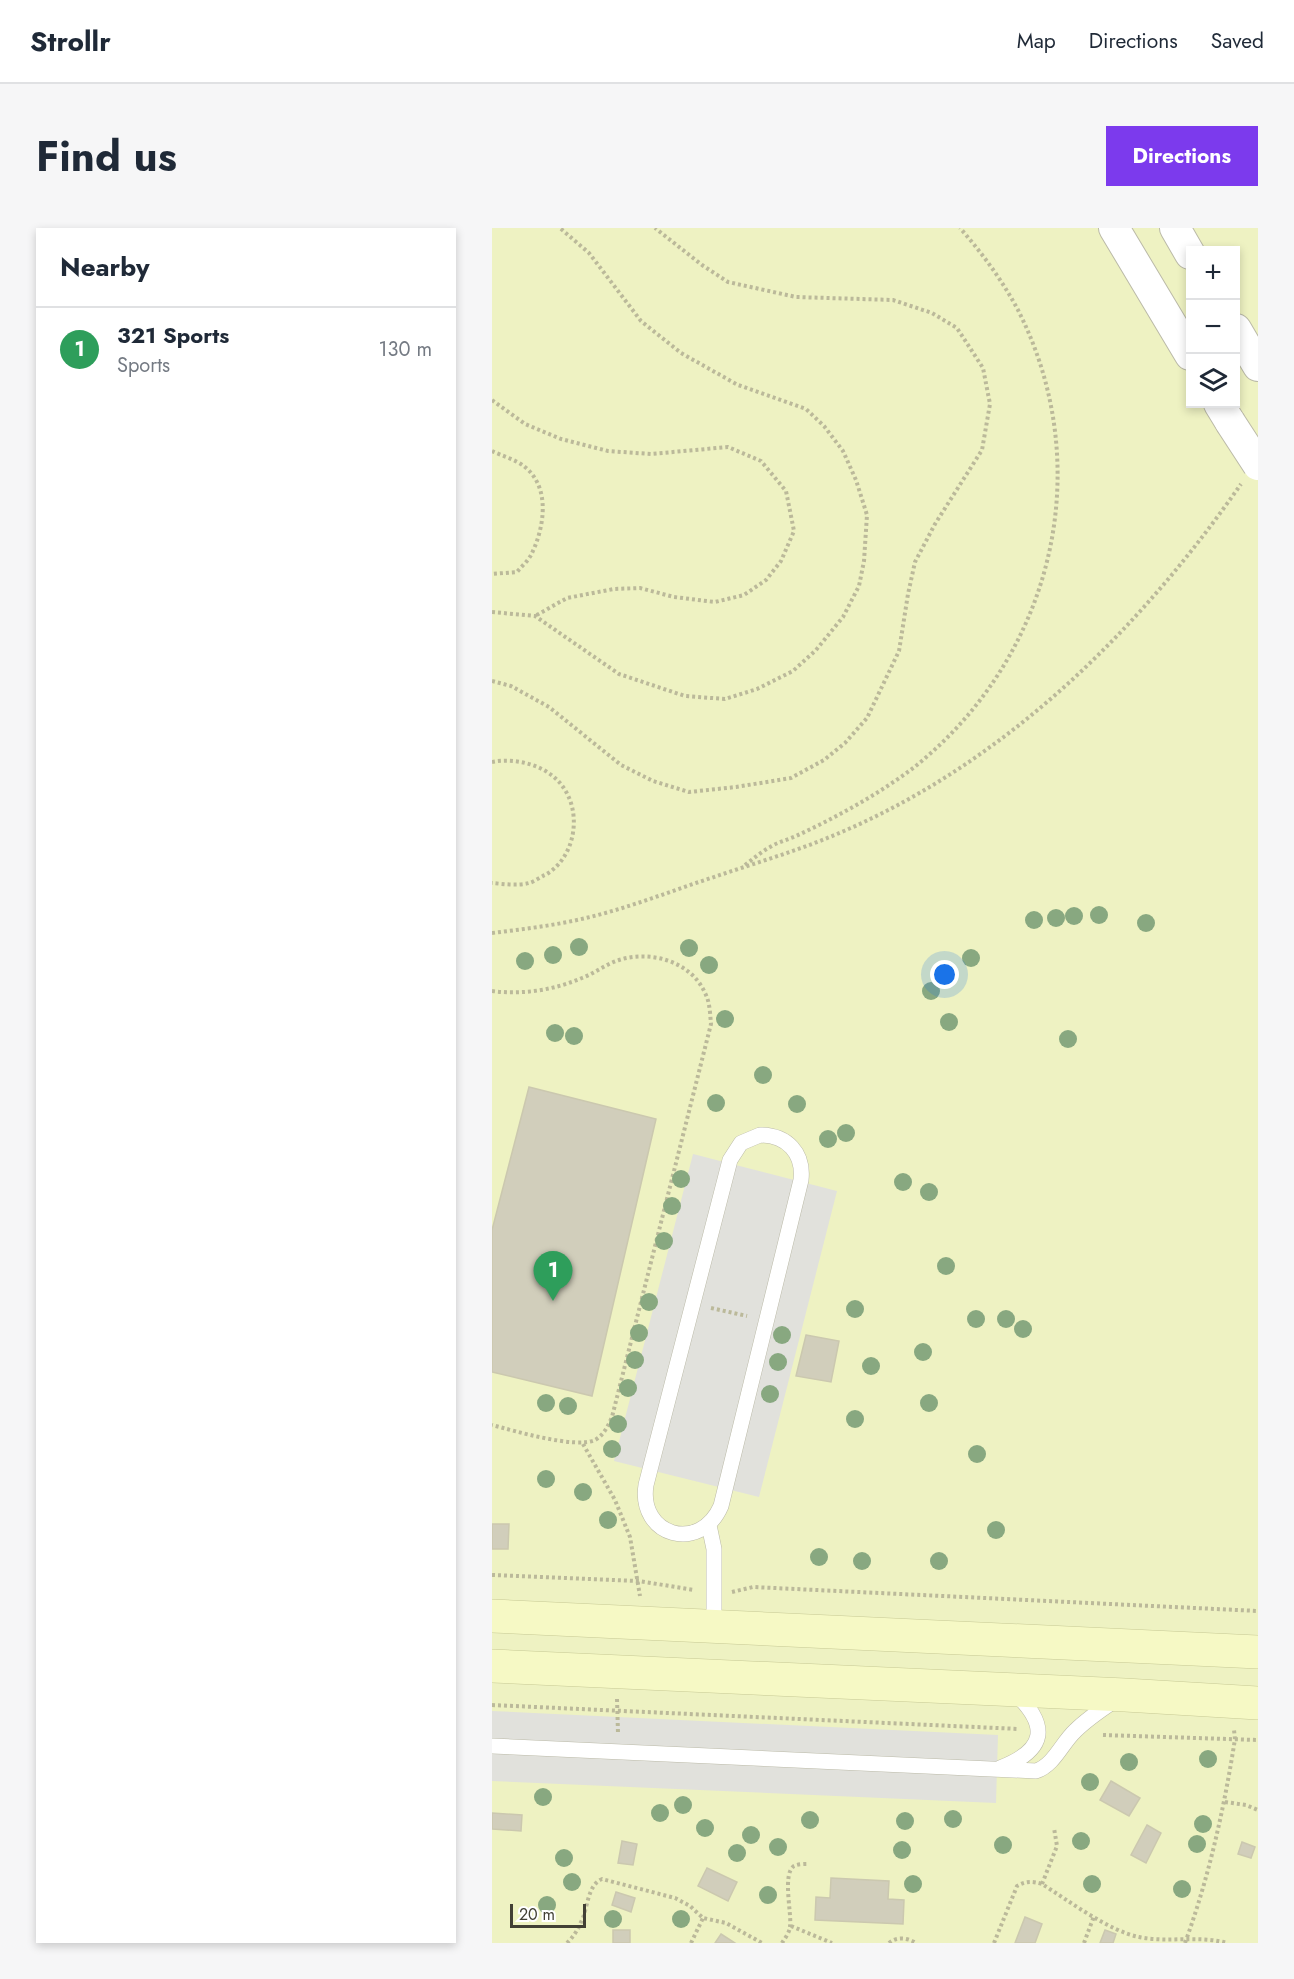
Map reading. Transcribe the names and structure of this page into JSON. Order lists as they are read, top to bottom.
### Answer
{
  "scale_bar": "20 m",
  "page": {
    "header": "Strollr",
    "nav": ["Map", "Directions", "Saved"],
    "title": "Find us",
    "buttons": "Directions",
    "heading": "Nearby",
    "map_buttons": ["+", "−"],
    "list": [
      {
        "mark": "1",
        "name": "321 Sports",
        "note": "Sports",
        "value": "130 m"
      }
    ],
    "pins": "1",
    "scale": "20 m"
  }
}
